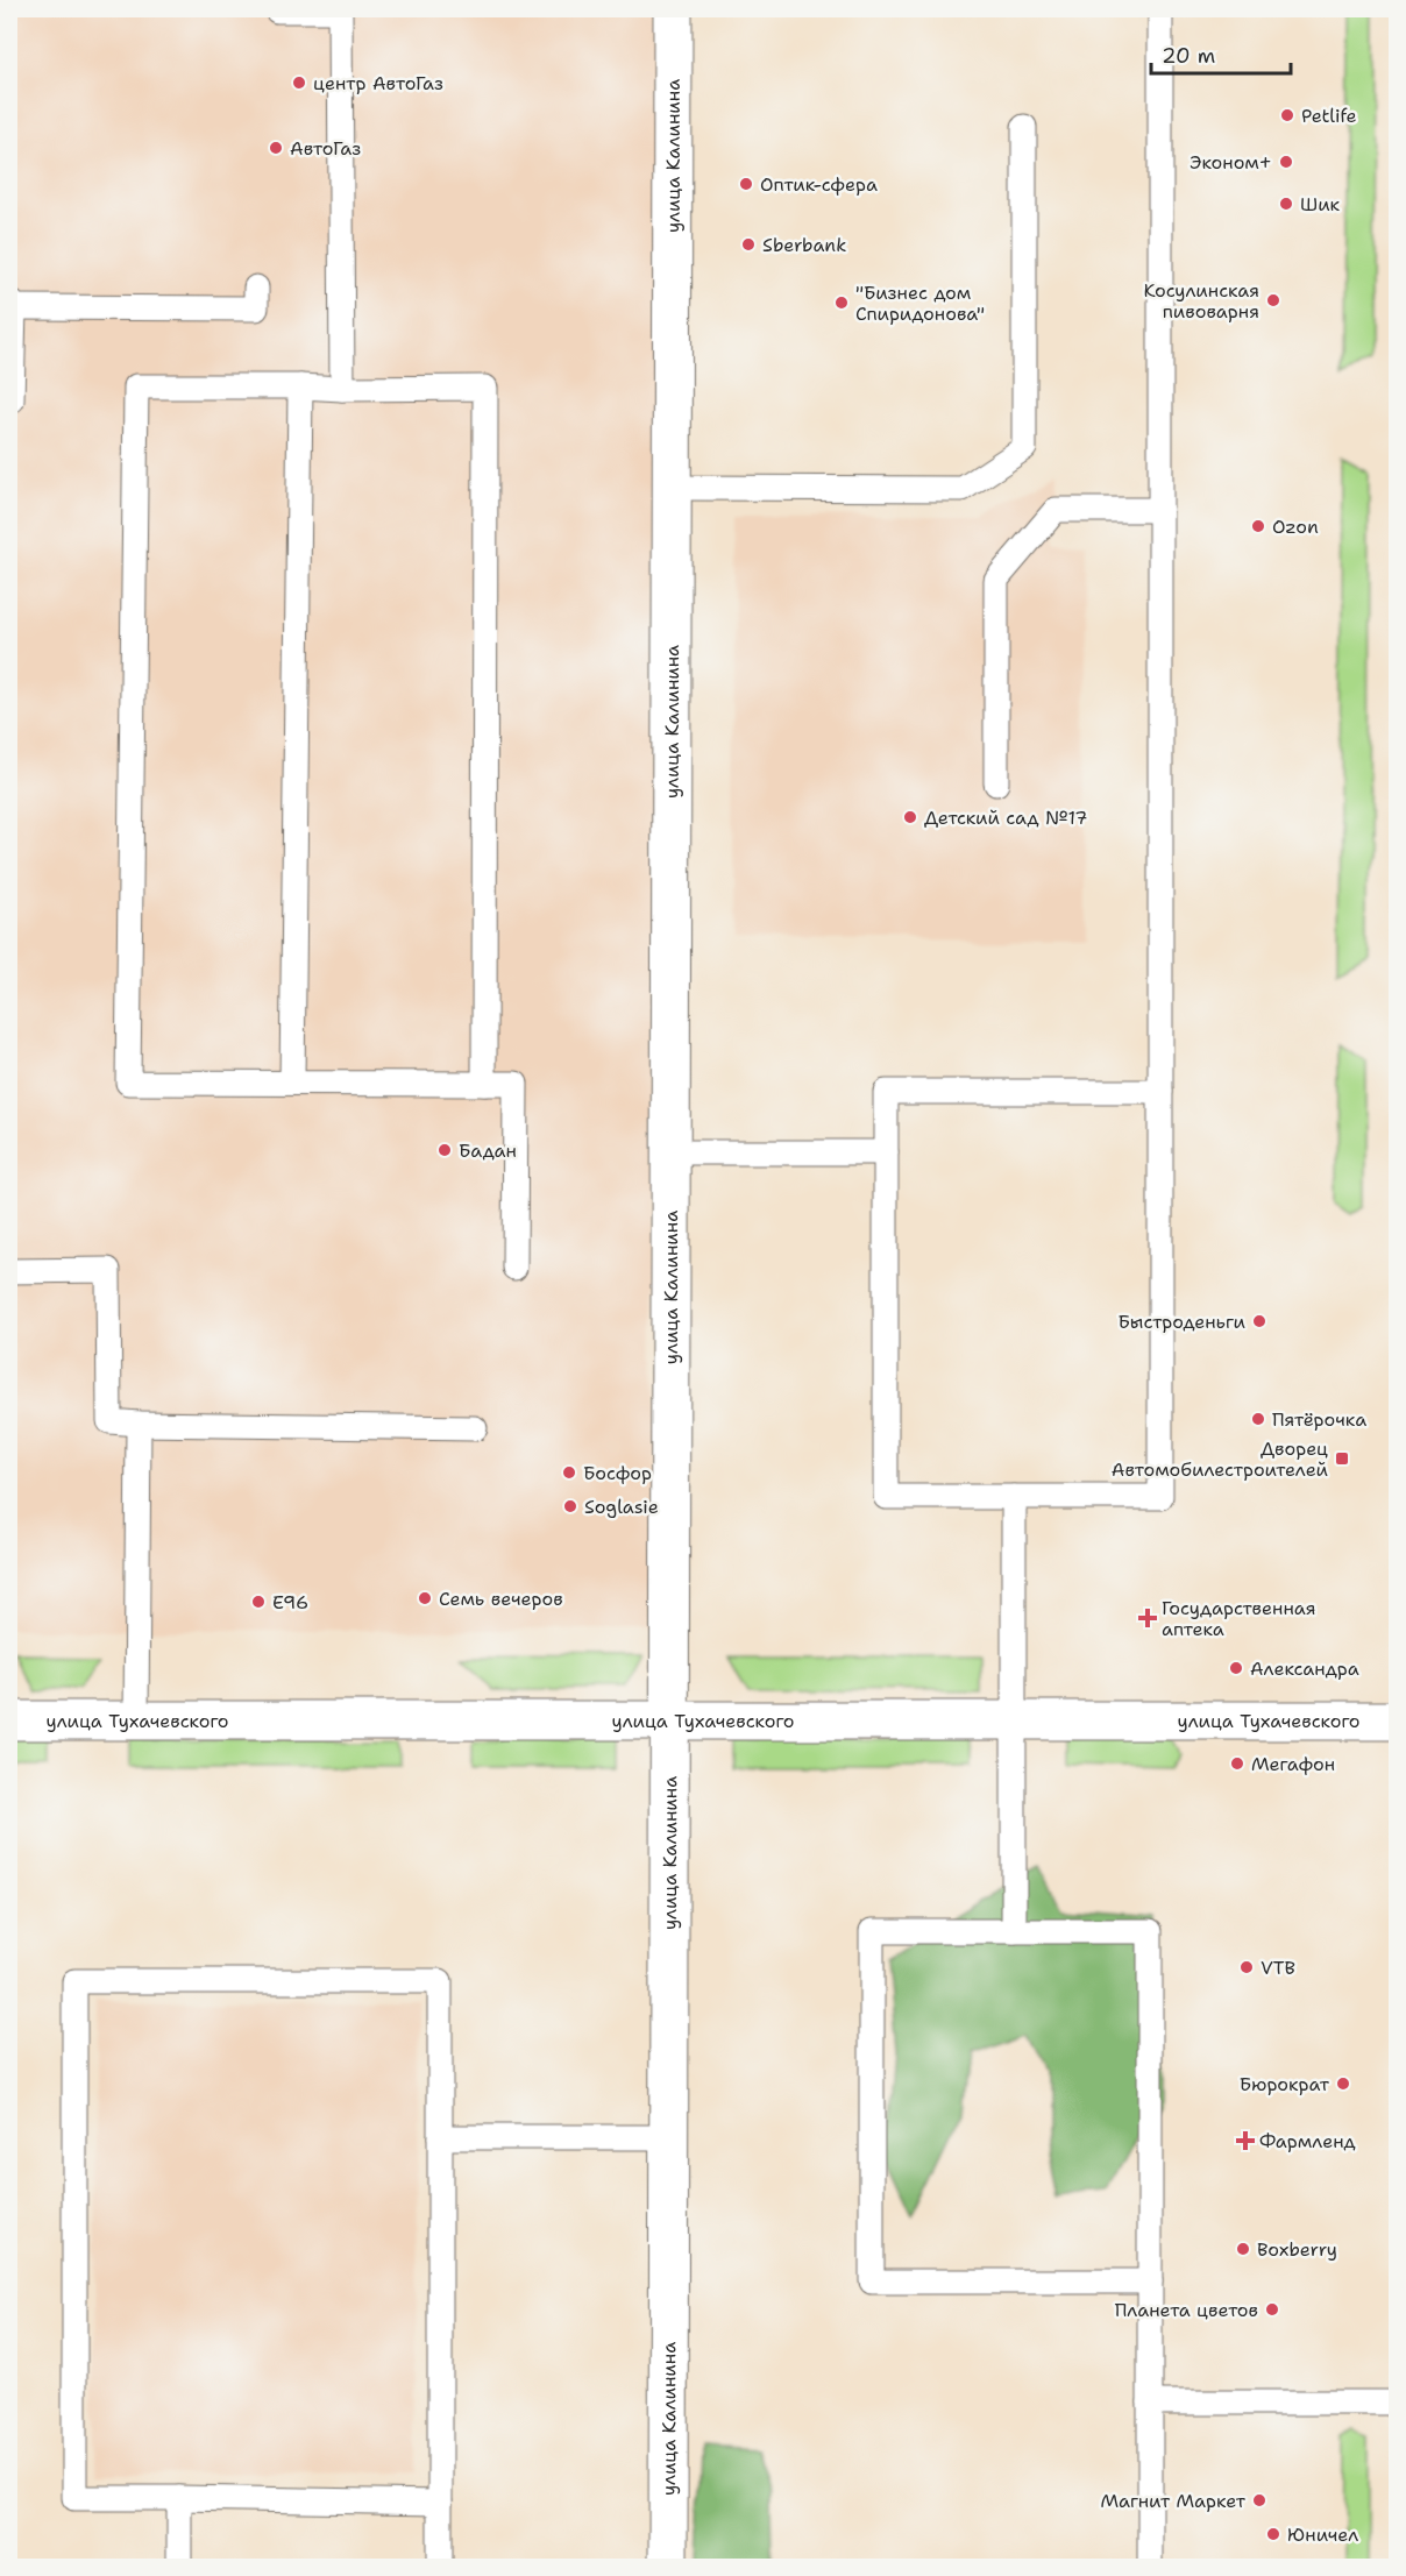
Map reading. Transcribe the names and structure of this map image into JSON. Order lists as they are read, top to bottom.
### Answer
{
  "streets": {
    "street": ["улица Калинина", "улица Тухачевского"]
  },
  "crossings": [
    ["улица Калинина", "улица Тухачевского"]
  ],
  "places": {
    "other": [
      "центр АвтоГаз",
      "Petlife",
      "АвтоГаз",
      "Эконом+",
      "Оптик-сфера",
      "Шик",
      "Sberbank",
      "Косулинская пивоварня",
      "\"Бизнес дом Спиридонова\"",
      "Ozon",
      "Детский сад №17",
      "Бадан",
      "Быстроденьги",
      "Пятёрочка",
      "Босфор",
      "Soglasie",
      "Семь вечеров",
      "E96",
      "Александра",
      "Мегафон",
      "VTB",
      "Бюрократ",
      "Boxberry",
      "Планета цветов",
      "Магнит Маркет",
      "Юничел"
    ],
    "transit": ["Дворец Автомобилестроителей"],
    "health": ["Государственная аптека", "Фармленд"]
  },
  "scale_bar": "20 m"
}
